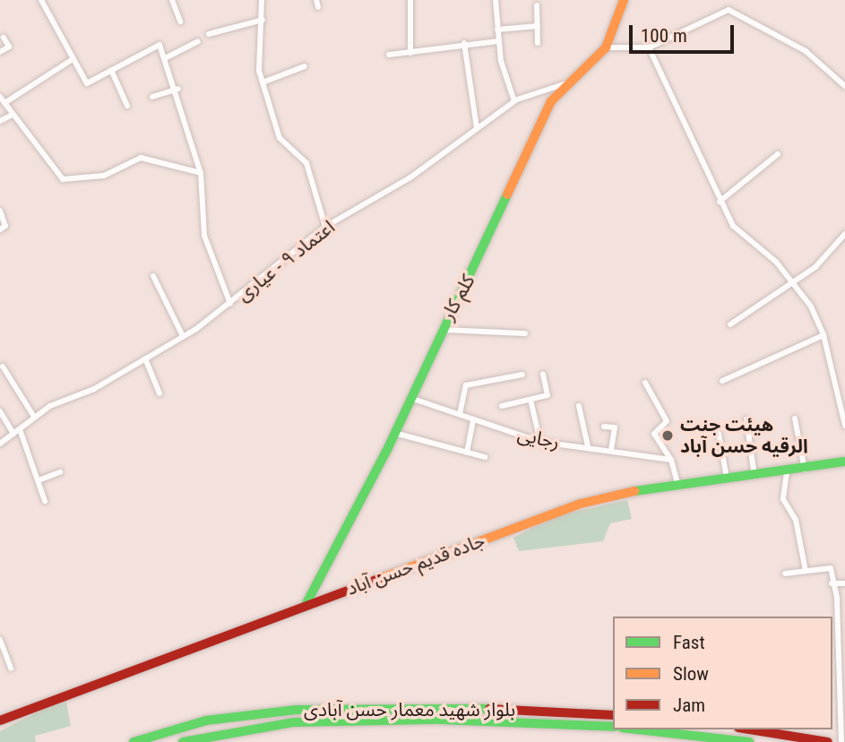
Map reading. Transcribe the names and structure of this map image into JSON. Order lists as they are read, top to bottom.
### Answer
{
  "streets": {
    "street": [
      "اعتماد ۹ - عیاری",
      "کلم کار",
      "رجایی",
      "جاده قدیم حسن آباد",
      "بلوار شهید معمار حسن آبادی"
    ]
  },
  "crossings": [
    ["اعتماد ۹ - عیاری", "کلم کار"],
    ["کلم کار", "رجایی"],
    ["کلم کار", "جاده قدیم حسن آباد"]
  ],
  "places": ["هیئت جنت الرقیه حسن آباد"],
  "legend": ["Fast", "Slow", "Jam"],
  "scale_bar": "100 m"
}
